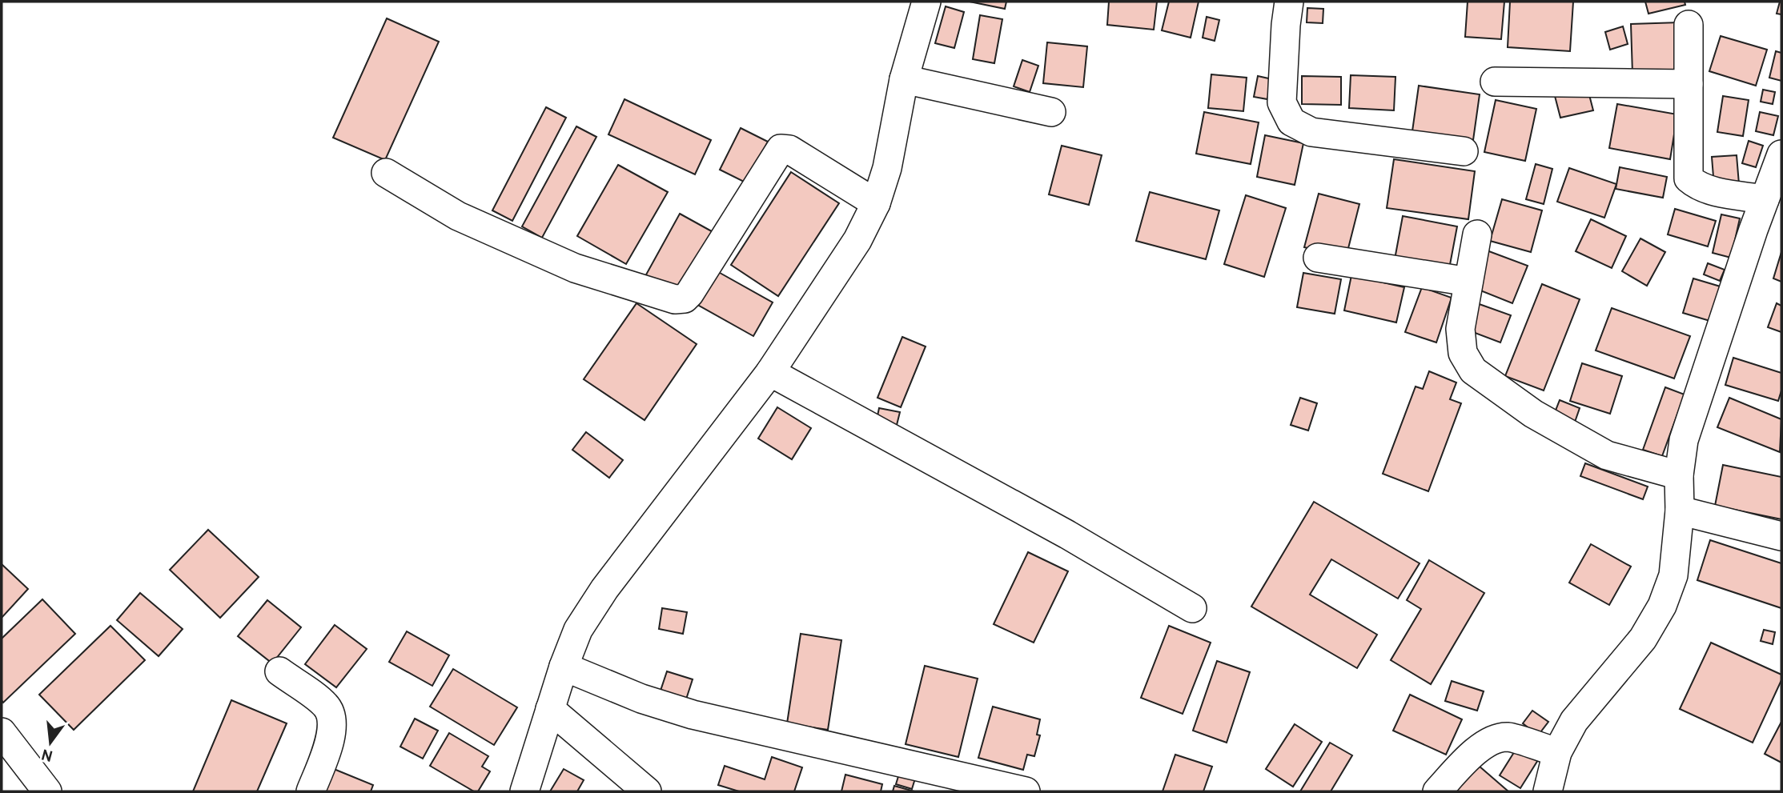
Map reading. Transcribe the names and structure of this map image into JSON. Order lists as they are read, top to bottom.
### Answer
{
  "north": "bottom"
}
